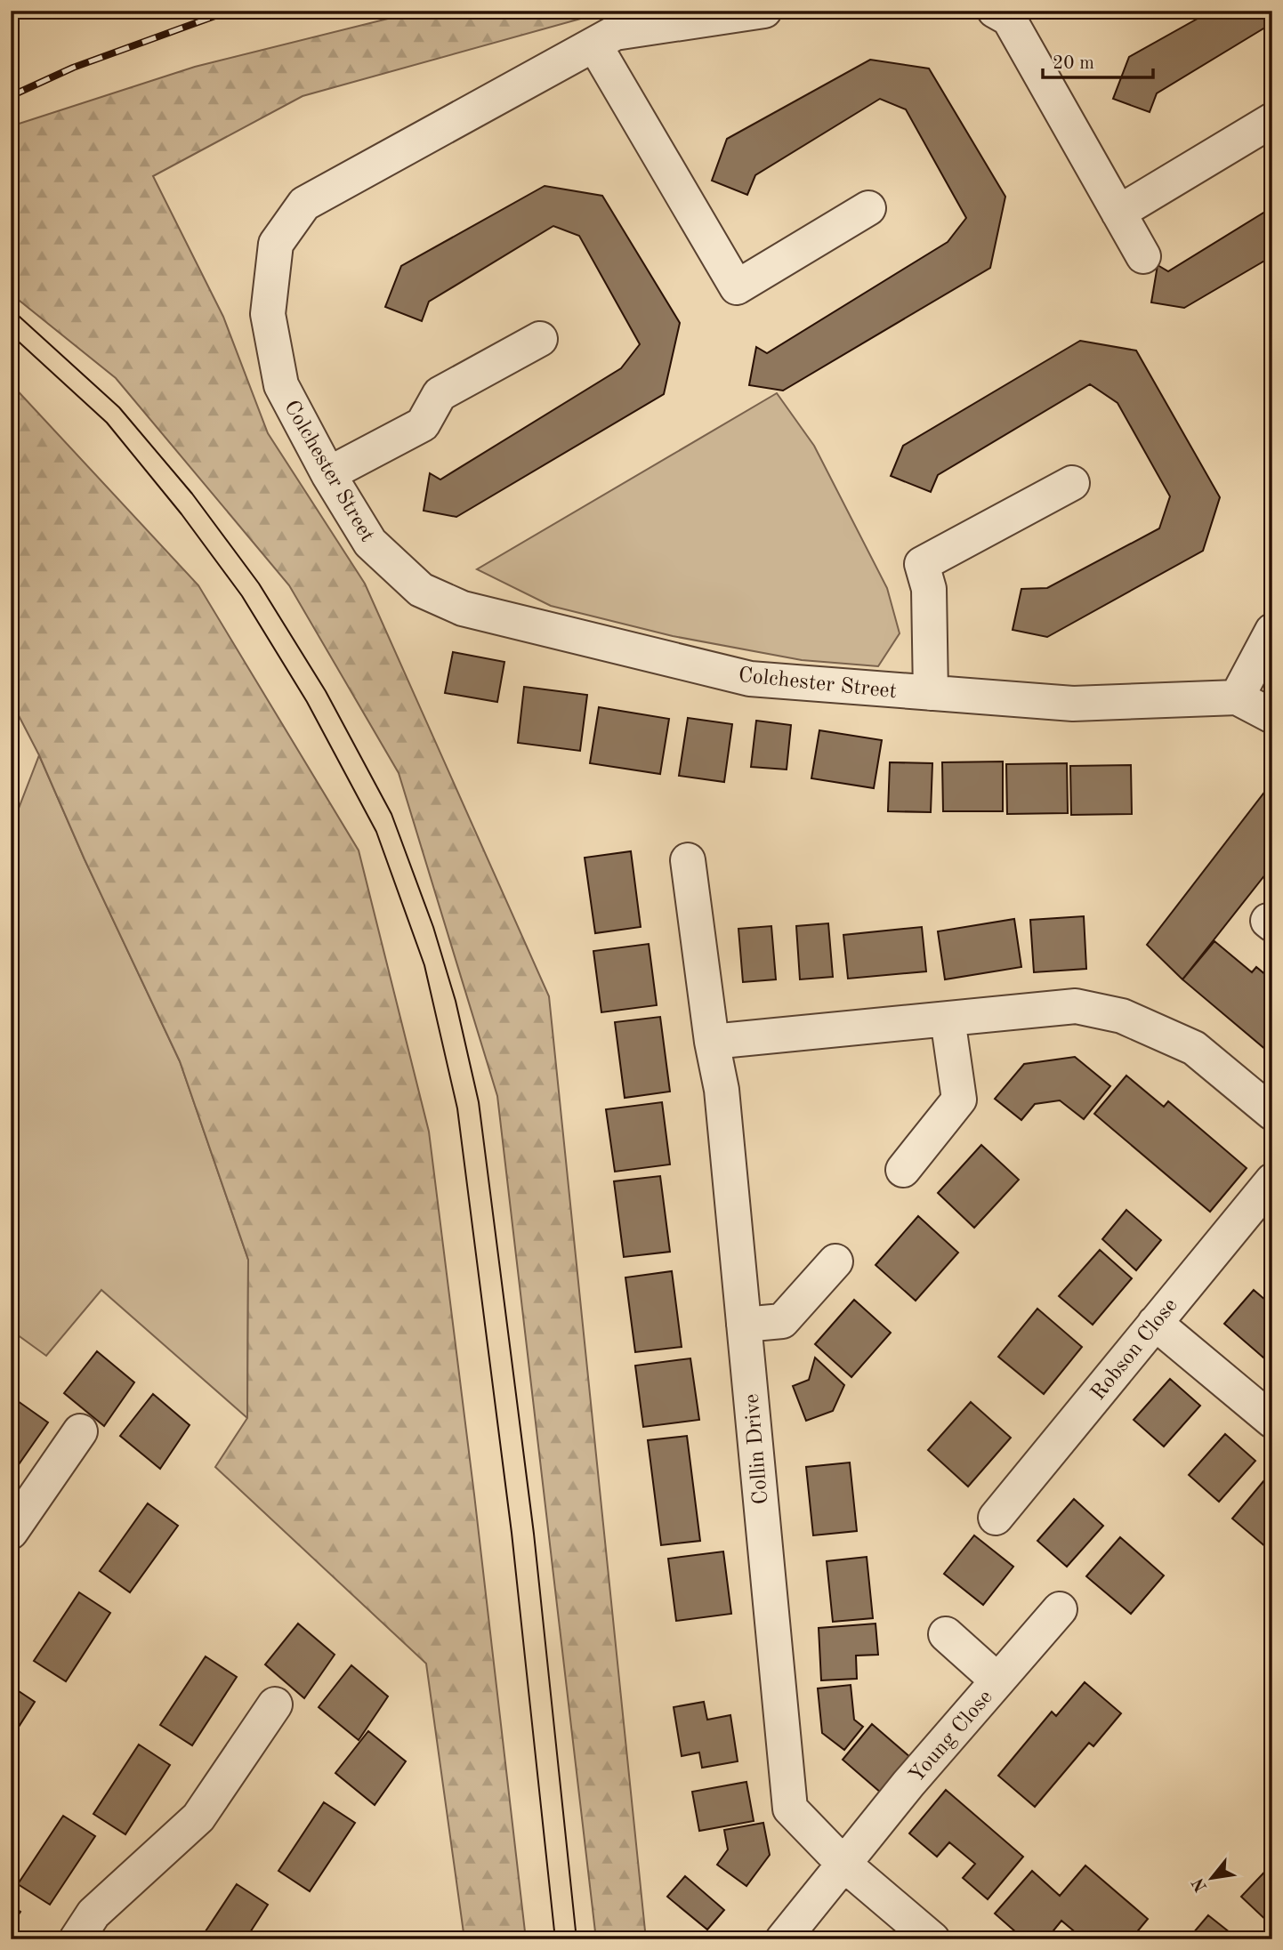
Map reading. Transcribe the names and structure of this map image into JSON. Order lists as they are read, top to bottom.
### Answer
{
  "streets": {
    "street": [
      "Colchester Street",
      "Robson Close",
      "Collin Drive",
      "Young Close"
    ]
  },
  "crossings": [
    ["Collin Drive", "Young Close"]
  ],
  "scale_bar": "20 m",
  "north": "bottom left"
}
